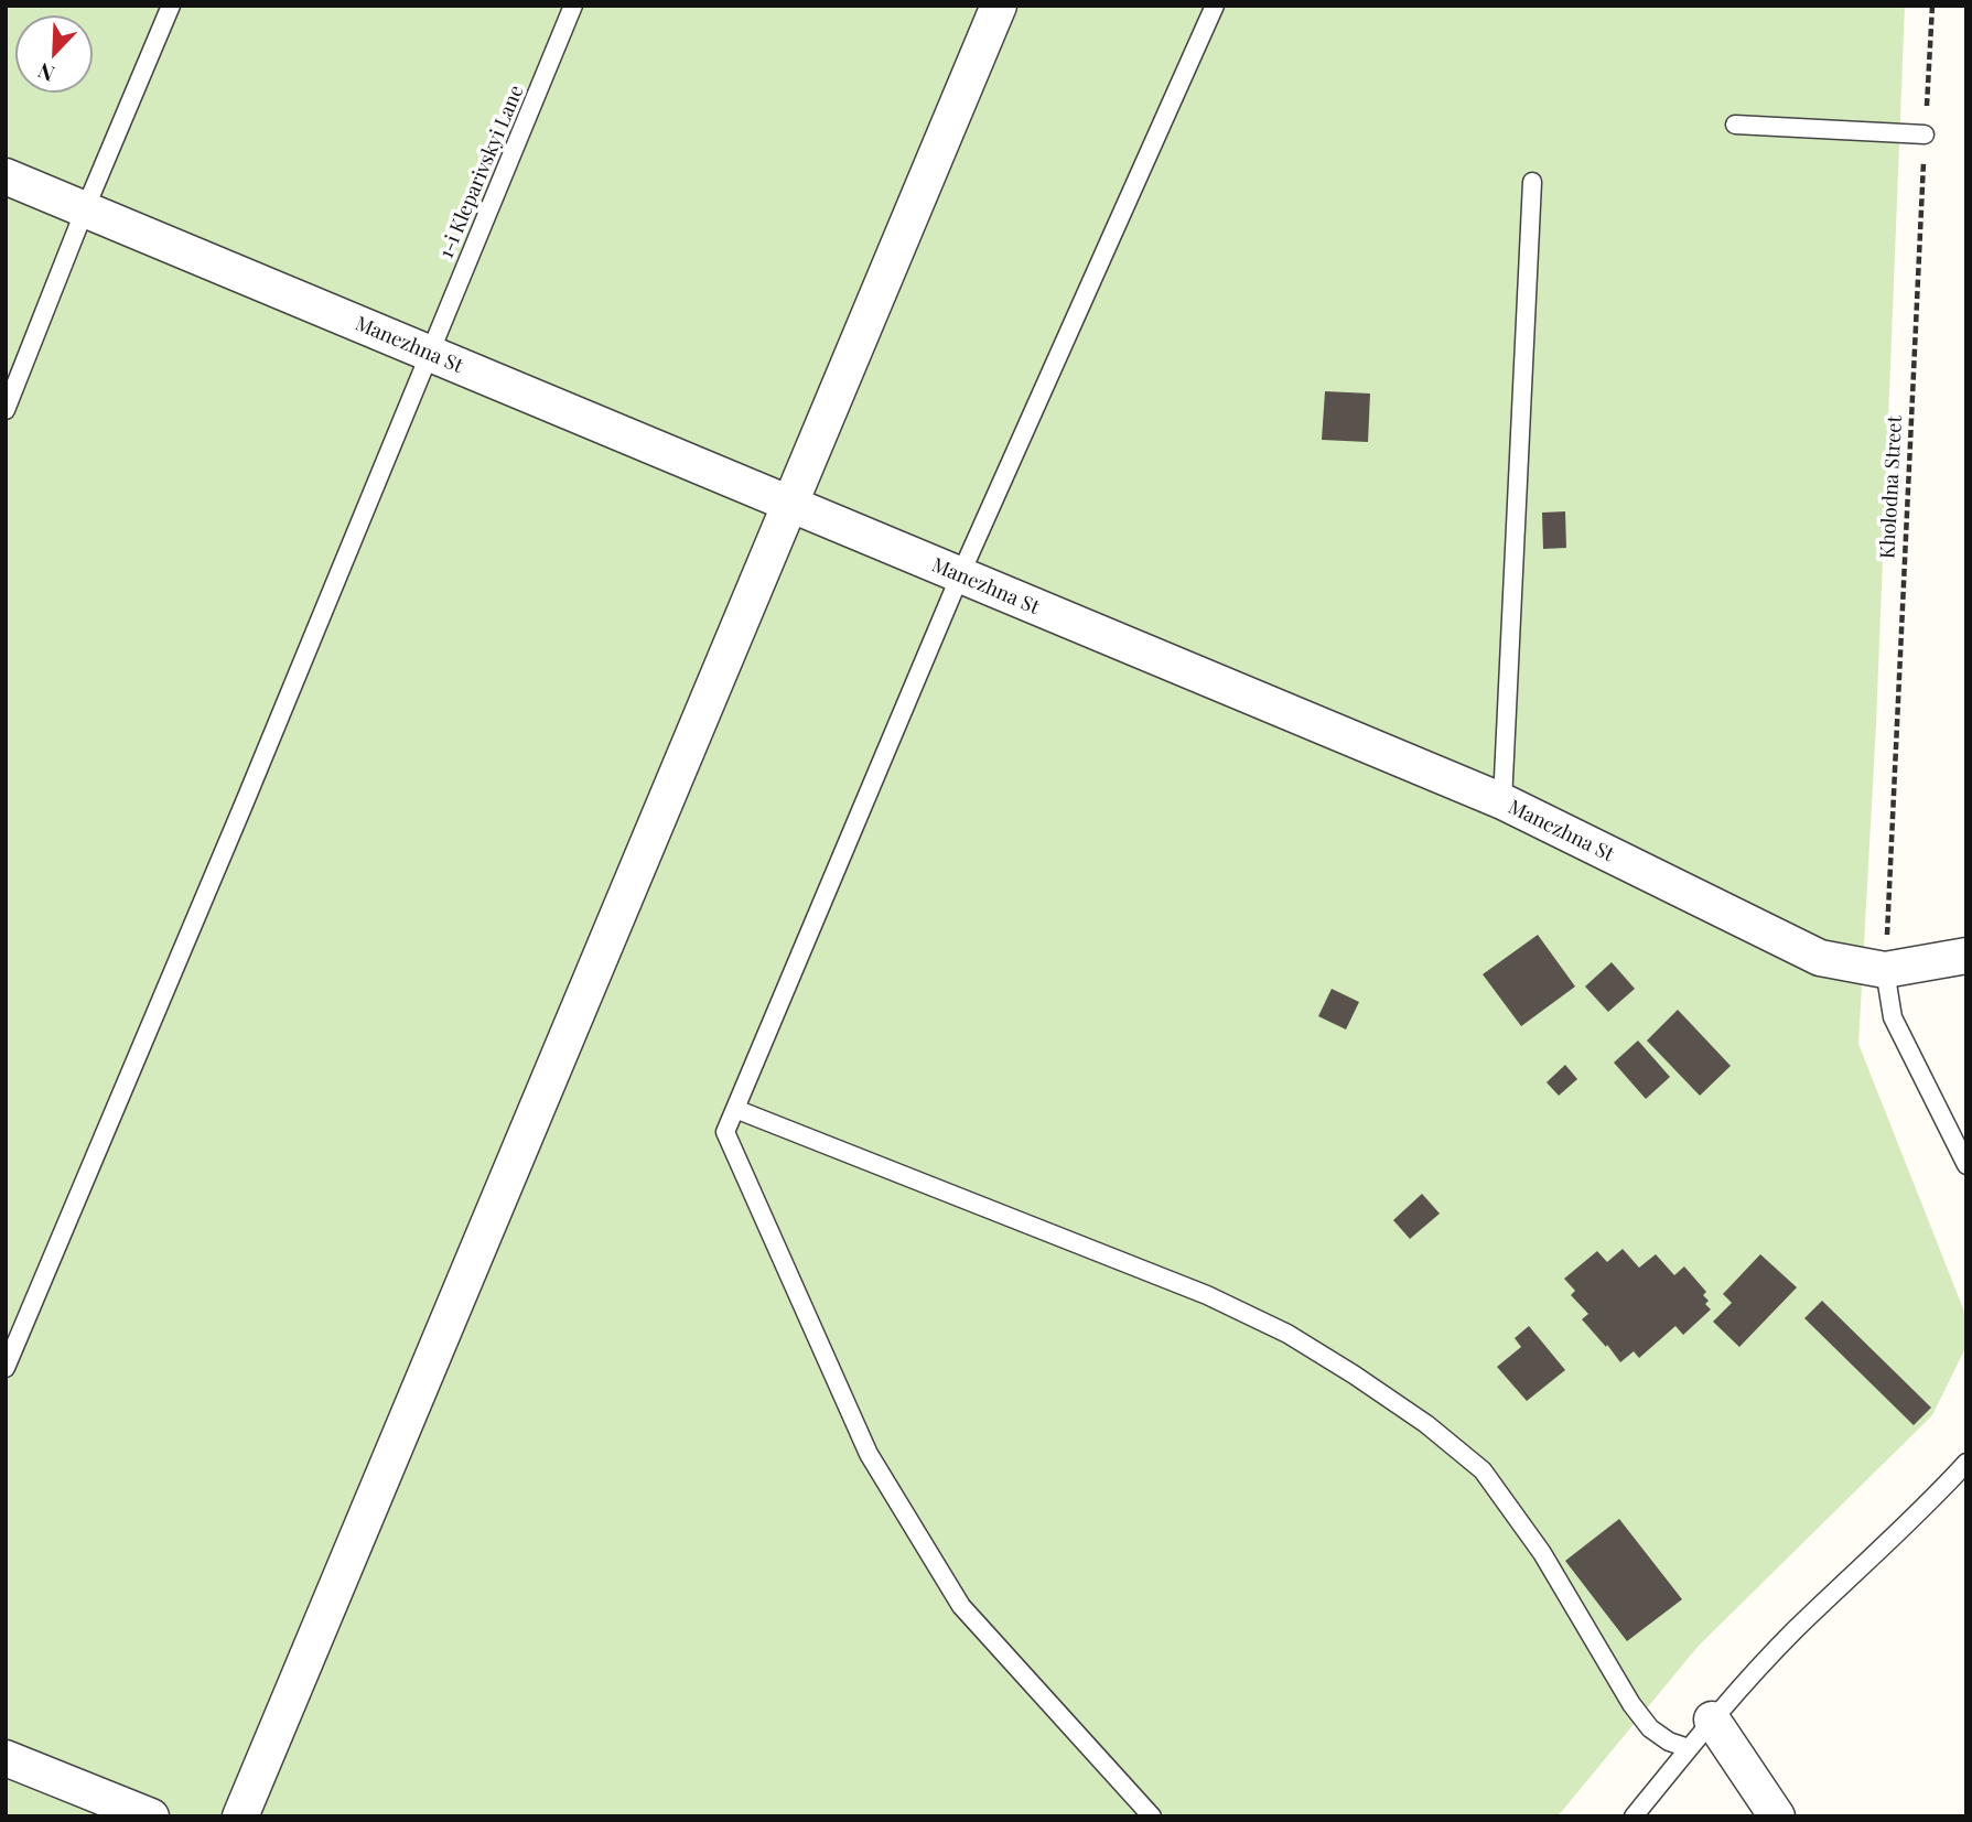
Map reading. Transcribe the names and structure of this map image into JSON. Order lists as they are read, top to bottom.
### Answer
{
  "streets": {
    "street": ["Manezhna St"],
    "lane": ["1-i Kleparivskyi Lane"],
    "path": ["Kholodna Street"]
  },
  "crossings": [
    ["1-i Kleparivskyi Lane", "Manezhna St"],
    ["Manezhna St", "Kholodna Street"]
  ],
  "north": "bottom left"
}
